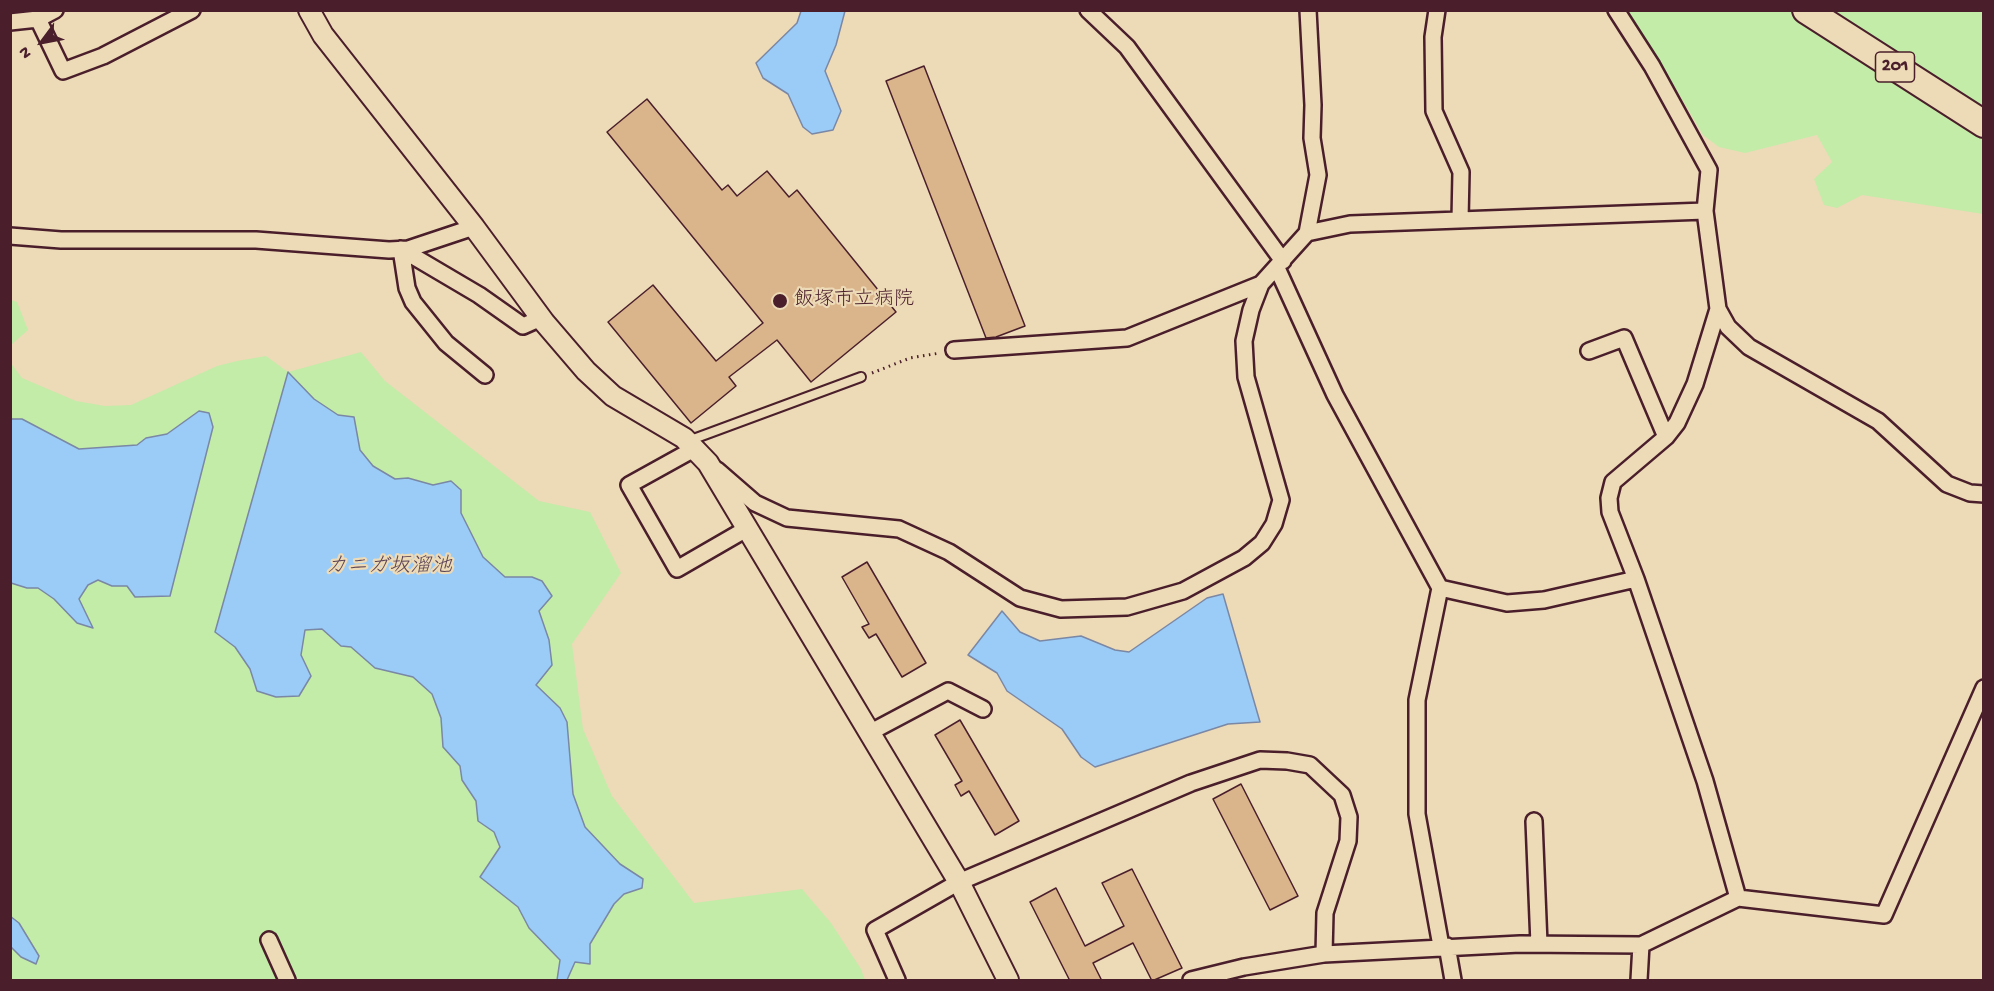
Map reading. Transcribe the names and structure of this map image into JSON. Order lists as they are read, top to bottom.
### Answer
{
  "streets": {
    "highway": ["201"]
  },
  "water": ["カニガ坂溜池"],
  "places": ["飯塚市立病院"],
  "north": "bottom left"
}
